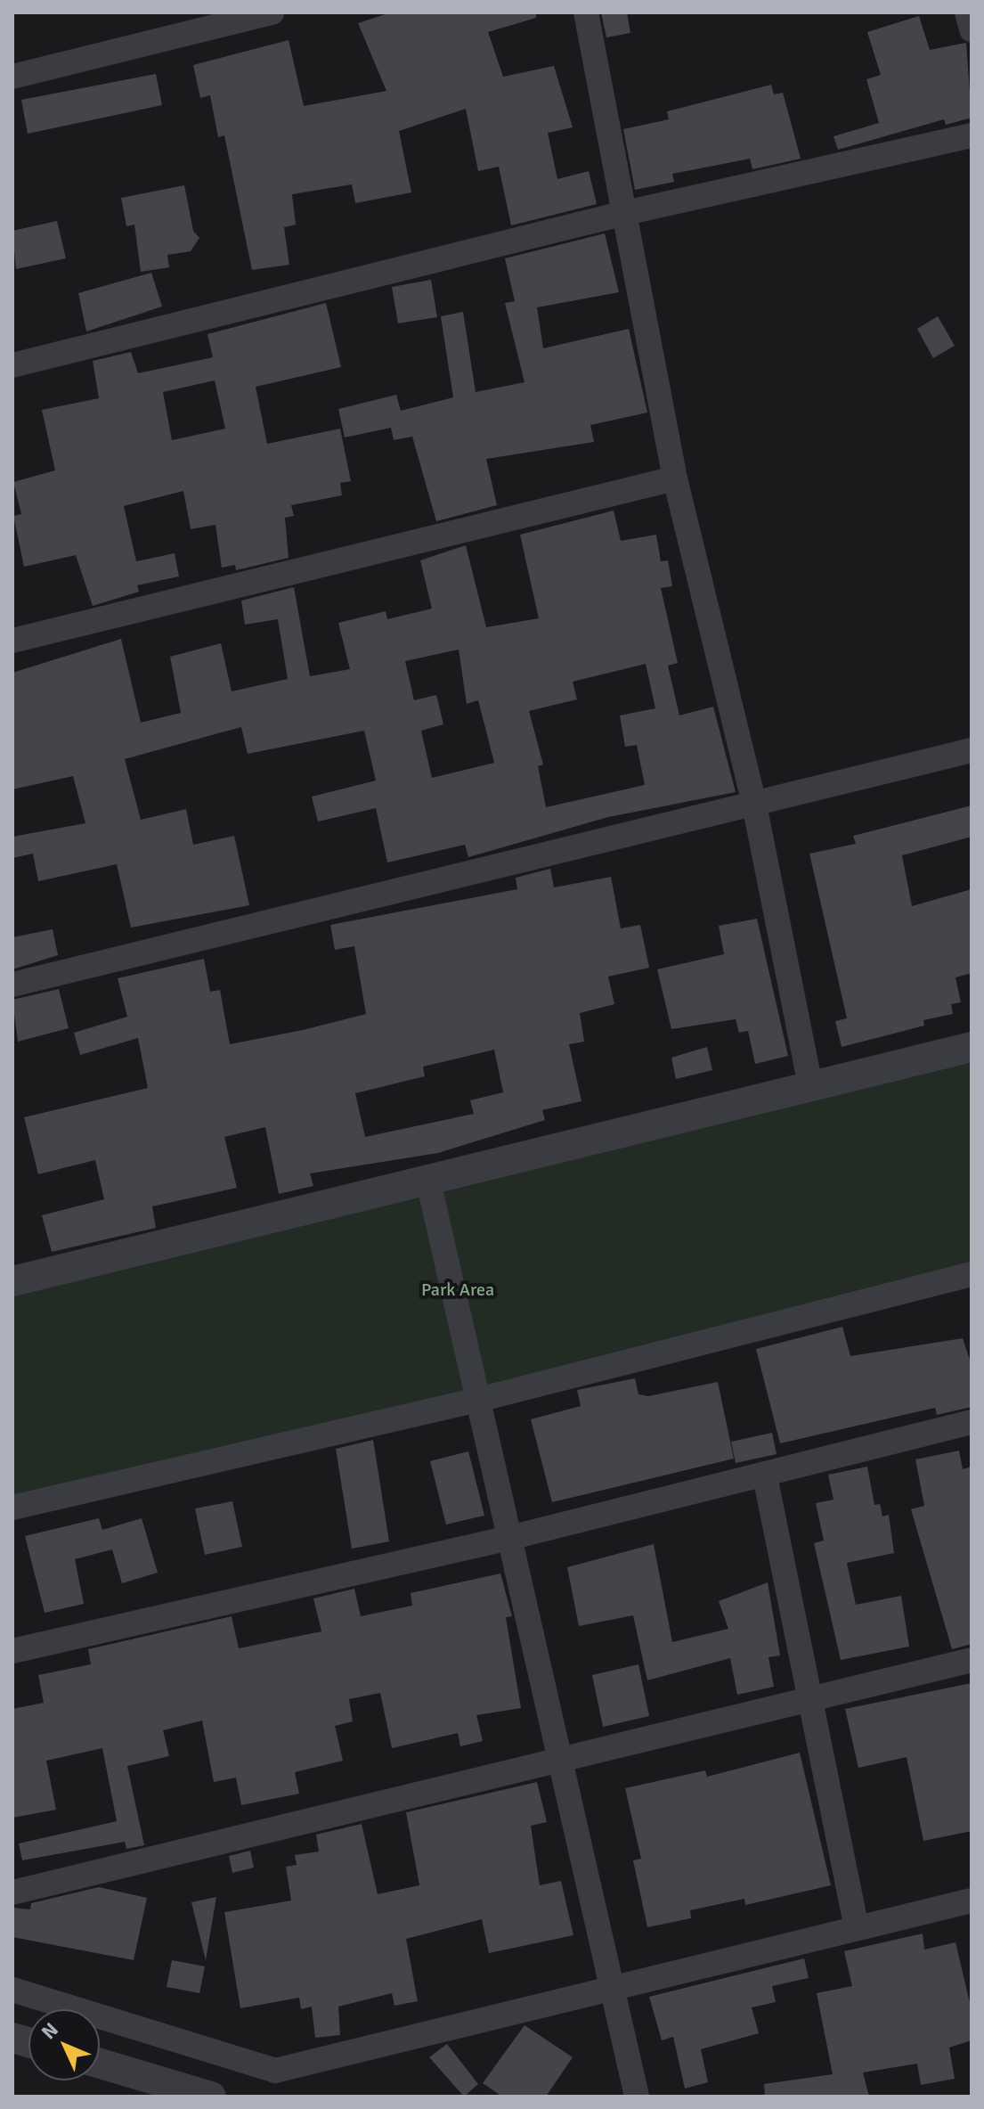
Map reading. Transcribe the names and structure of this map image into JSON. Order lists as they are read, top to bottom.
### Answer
{
  "parks": ["Park Area"],
  "north": "top left"
}
